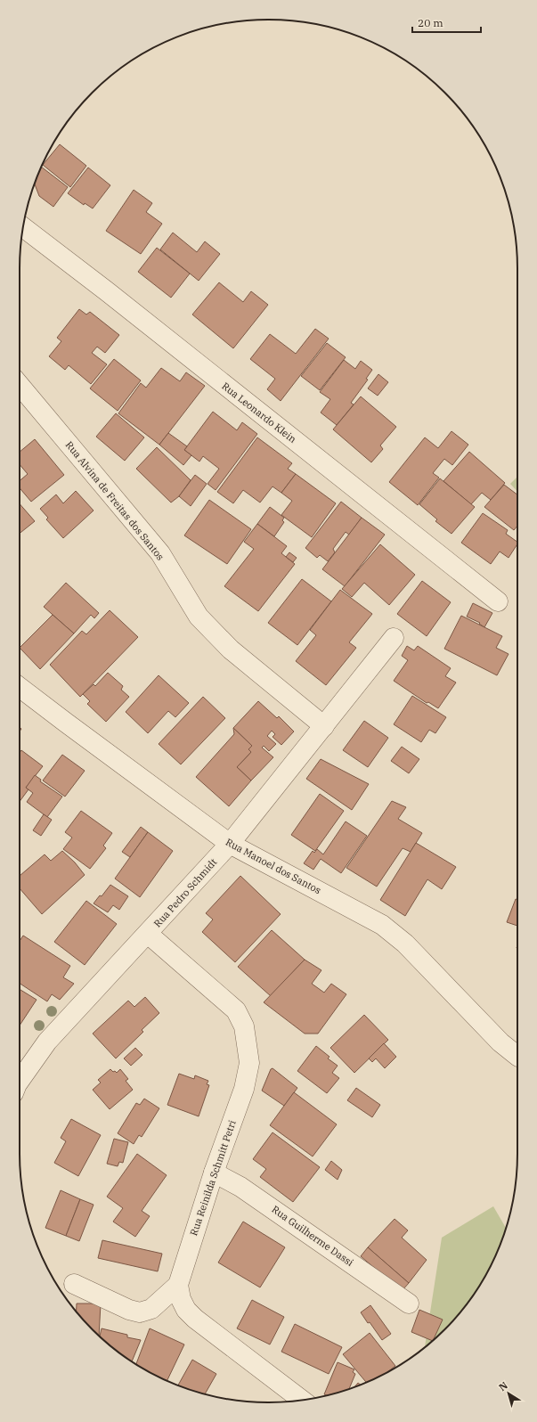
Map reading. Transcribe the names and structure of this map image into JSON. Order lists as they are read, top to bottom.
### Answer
{
  "streets": {
    "street": [
      "Rua Leonardo Klein",
      "Rua Alvina de Freitas dos Santos",
      "Rua Manoel dos Santos",
      "Rua Pedro Schmidt",
      "Rua Reinilda Schmitt Petri",
      "Rua Guilherme Dassi"
    ]
  },
  "crossings": [
    ["Rua Alvina de Freitas dos Santos", "Rua Pedro Schmidt"],
    ["Rua Manoel dos Santos", "Rua Pedro Schmidt"],
    ["Rua Pedro Schmidt", "Rua Reinilda Schmitt Petri"],
    ["Rua Reinilda Schmitt Petri", "Rua Guilherme Dassi"]
  ],
  "scale_bar": "20 m",
  "north": "top left"
}
